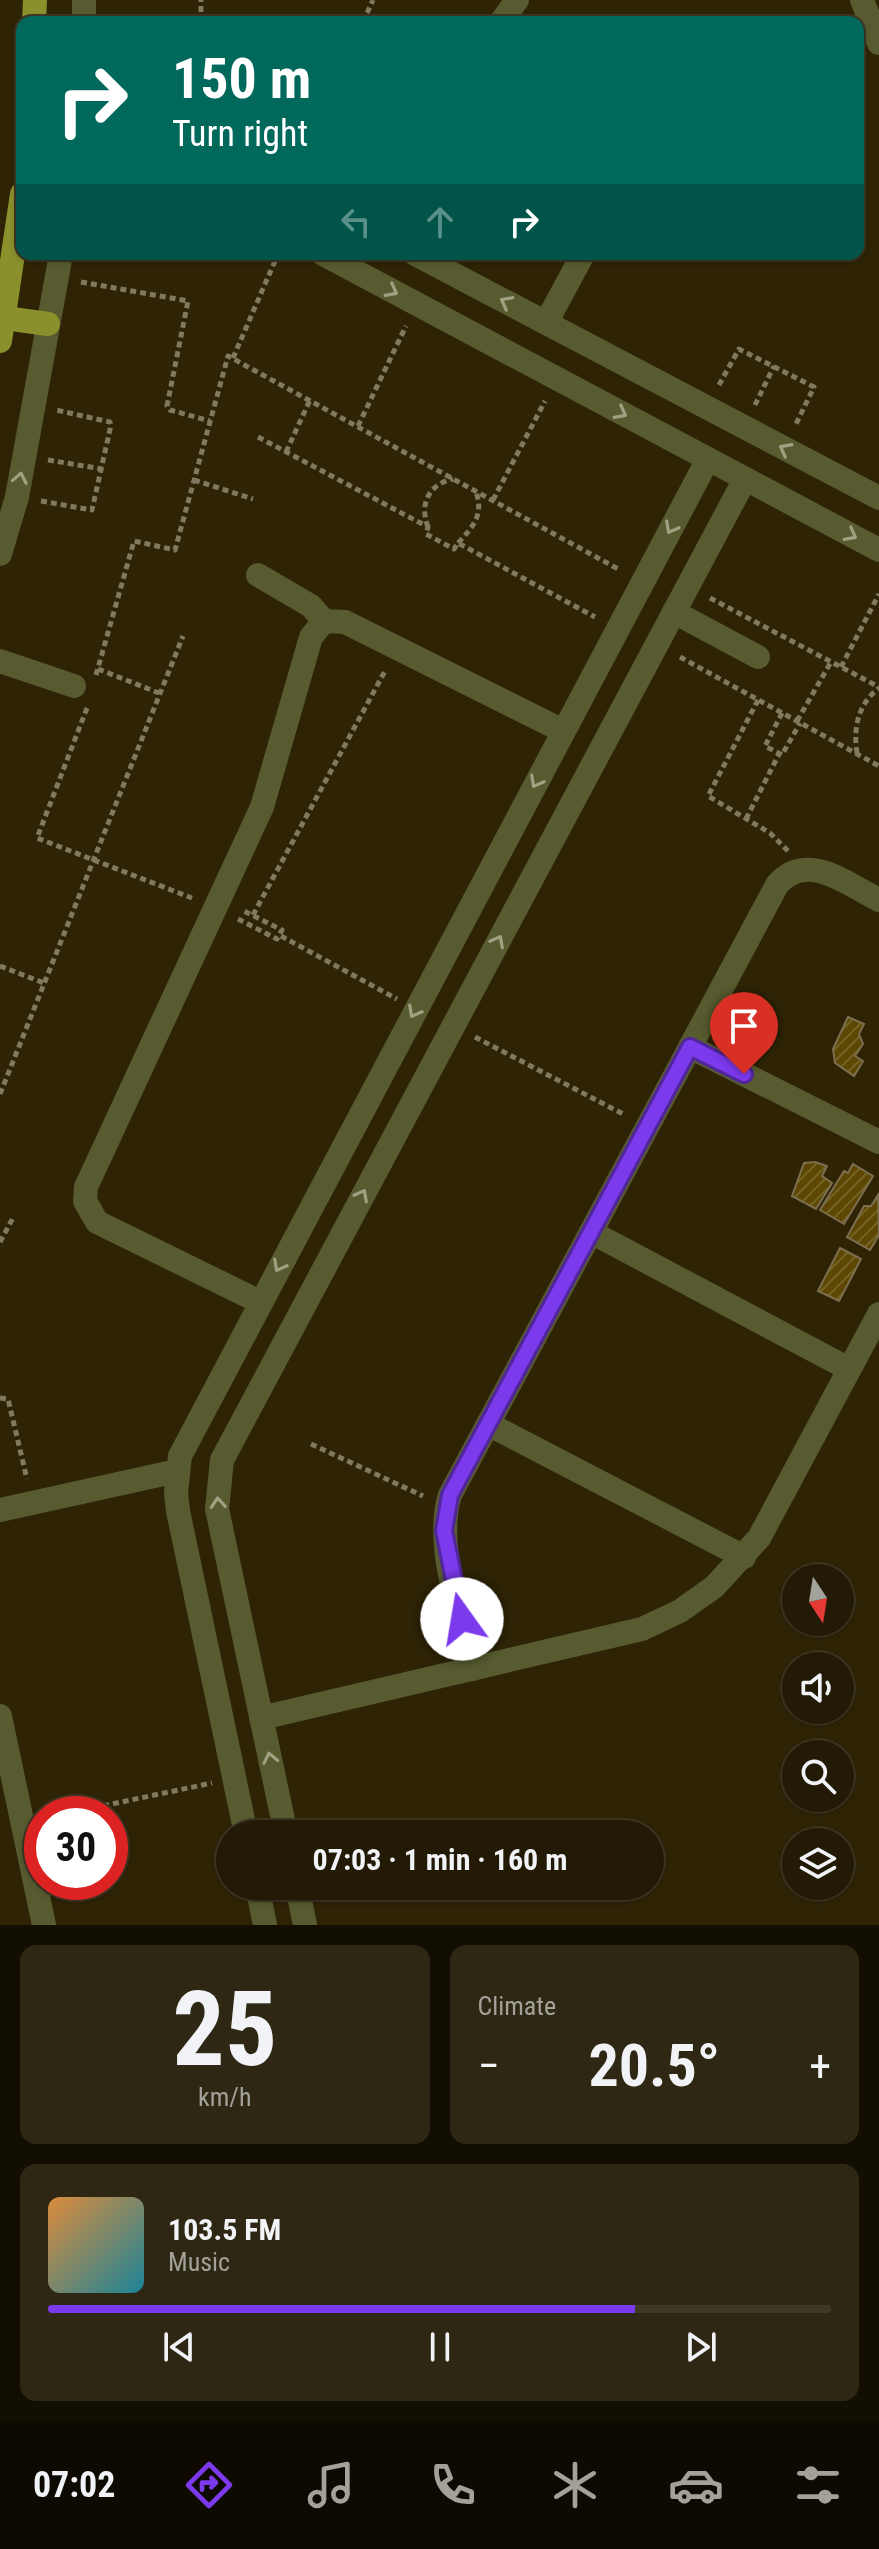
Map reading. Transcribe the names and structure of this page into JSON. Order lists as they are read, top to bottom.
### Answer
{
  "north": "bottom",
  "page": {
    "turn": ["150 m", "Turn right"],
    "limit": "30",
    "trip": "07:03 · 1 min · 160 m",
    "tile": [
      ["25", "km/h"],
      "Climate"
    ],
    "heat": ["−", "20.5°", "+"],
    "song": ["103.5 FM", "Music"],
    "tabs": "07:02"
  }
}
